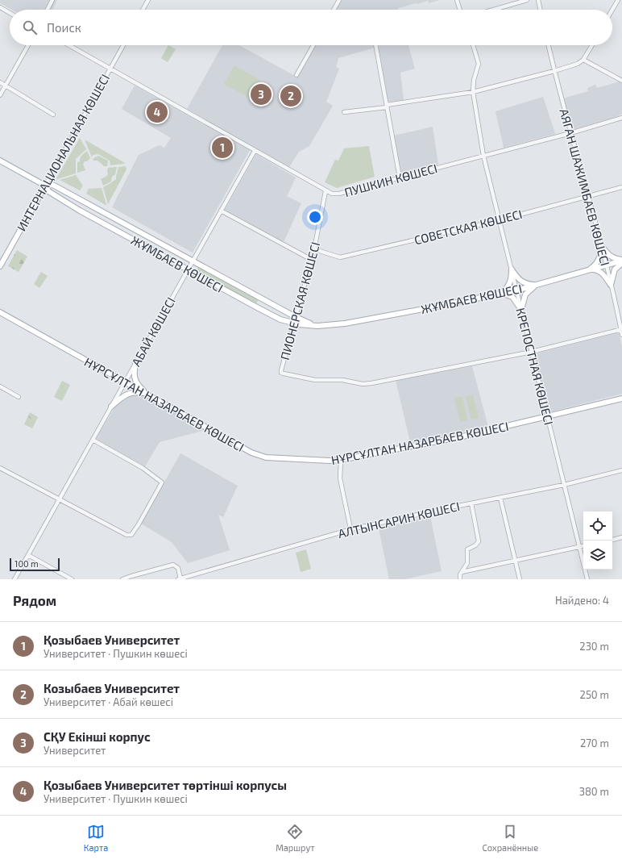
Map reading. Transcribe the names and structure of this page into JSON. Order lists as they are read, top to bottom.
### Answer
{
  "streets": {
    "main road": ["ИНТЕРНАЦИОНАЛЬНАЯ КӨШЕСІ", "ЖҰМБАЕВ КӨШЕСІ", "НҰРСҰЛТАН НАЗАРБАЕВ КӨШЕСІ"],
    "street": [
      "ПУШКИН КӨШЕСІ",
      "АЯГАН ШАЖИМБАЕВ КӨШЕСІ",
      "СОВЕТСКАЯ КӨШЕСІ",
      "ПИОНЕРСКАЯ КӨШЕСІ",
      "АБАЙ КӨШЕСІ",
      "КРЕПОСТНАЯ КӨШЕСІ",
      "АЛТЫНСАРИН КӨШЕСІ"
    ]
  },
  "crossings": [
    ["ИНТЕРНАЦИОНАЛЬНАЯ КӨШЕСІ", "ПУШКИН КӨШЕСІ"],
    ["ИНТЕРНАЦИОНАЛЬНАЯ КӨШЕСІ", "ЖҰМБАЕВ КӨШЕСІ"],
    ["ПУШКИН КӨШЕСІ", "АЯГАН ШАЖИМБАЕВ КӨШЕСІ"],
    ["ПУШКИН КӨШЕСІ", "ПИОНЕРСКАЯ КӨШЕСІ"],
    ["ПУШКИН КӨШЕСІ", "АБАЙ КӨШЕСІ"],
    ["ПУШКИН КӨШЕСІ", "КРЕПОСТНАЯ КӨШЕСІ"],
    ["АЯГАН ШАЖИМБАЕВ КӨШЕСІ", "СОВЕТСКАЯ КӨШЕСІ"],
    ["АЯГАН ШАЖИМБАЕВ КӨШЕСІ", "ЖҰМБАЕВ КӨШЕСІ"],
    ["СОВЕТСКАЯ КӨШЕСІ", "ПИОНЕРСКАЯ КӨШЕСІ"],
    ["СОВЕТСКАЯ КӨШЕСІ", "КРЕПОСТНАЯ КӨШЕСІ"],
    ["ЖҰМБАЕВ КӨШЕСІ", "ПИОНЕРСКАЯ КӨШЕСІ"],
    ["ЖҰМБАЕВ КӨШЕСІ", "АБАЙ КӨШЕСІ"],
    ["ЖҰМБАЕВ КӨШЕСІ", "КРЕПОСТНАЯ КӨШЕСІ"],
    ["ПИОНЕРСКАЯ КӨШЕСІ", "КРЕПОСТНАЯ КӨШЕСІ"],
    ["АБАЙ КӨШЕСІ", "НҰРСҰЛТАН НАЗАРБАЕВ КӨШЕСІ"],
    ["КРЕПОСТНАЯ КӨШЕСІ", "НҰРСҰЛТАН НАЗАРБАЕВ КӨШЕСІ"],
    ["КРЕПОСТНАЯ КӨШЕСІ", "АЛТЫНСАРИН КӨШЕСІ"]
  ],
  "scale_bar": "100 m",
  "page": {
    "search": "Поиск",
    "pins": [
      "3",
      "2",
      "4",
      "1"
    ],
    "scale": "100 m",
    "heading": ["Рядом", "Найдено: 4"],
    "list": [
      {
        "mark": "1",
        "name": "Қозыбаев Университет",
        "note": "Университет · Пушкин көшесі",
        "value": "230 m"
      },
      {
        "mark": "2",
        "name": "Козыбаев Университет",
        "note": "Университет · Абай көшесі",
        "value": "250 m"
      },
      {
        "mark": "3",
        "name": "СҚУ Екінші корпус",
        "note": "Университет",
        "value": "270 m"
      },
      {
        "mark": "4",
        "name": "Қозыбаев Университет төртінші корпусы",
        "note": "Университет · Пушкин көшесі",
        "value": "380 m"
      }
    ],
    "nav": ["Карта", "Маршрут", "Сохранённые"]
  }
}
